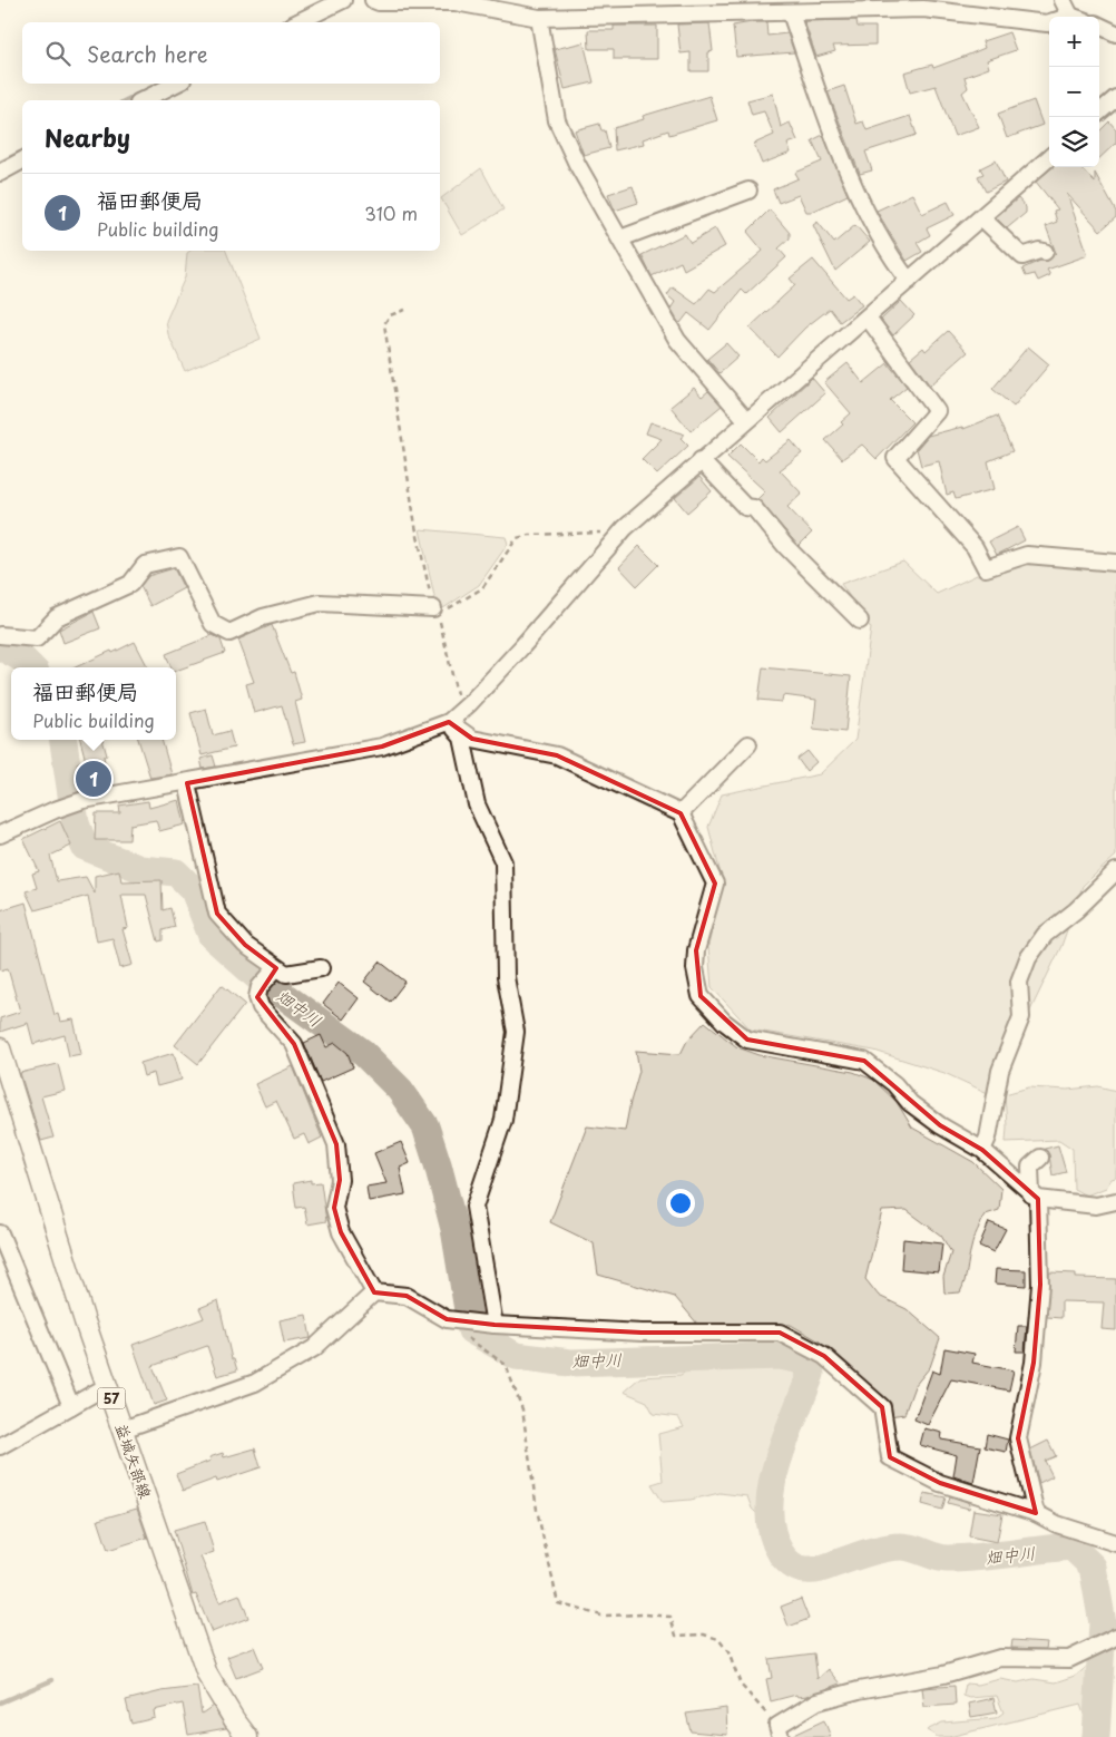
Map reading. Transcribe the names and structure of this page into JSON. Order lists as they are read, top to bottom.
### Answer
{
  "streets": {
    "main road": ["57", "益城矢部線"]
  },
  "water": ["畑中川"],
  "page": {
    "map_buttons": ["+", "−"],
    "search": "Search here",
    "heading": "Nearby",
    "list": [
      {
        "mark": "1",
        "name": "福田郵便局",
        "note": "Public building",
        "value": "310 m"
      }
    ],
    "popup": ["福田郵便局", "Public building"],
    "pins": "1"
  }
}
